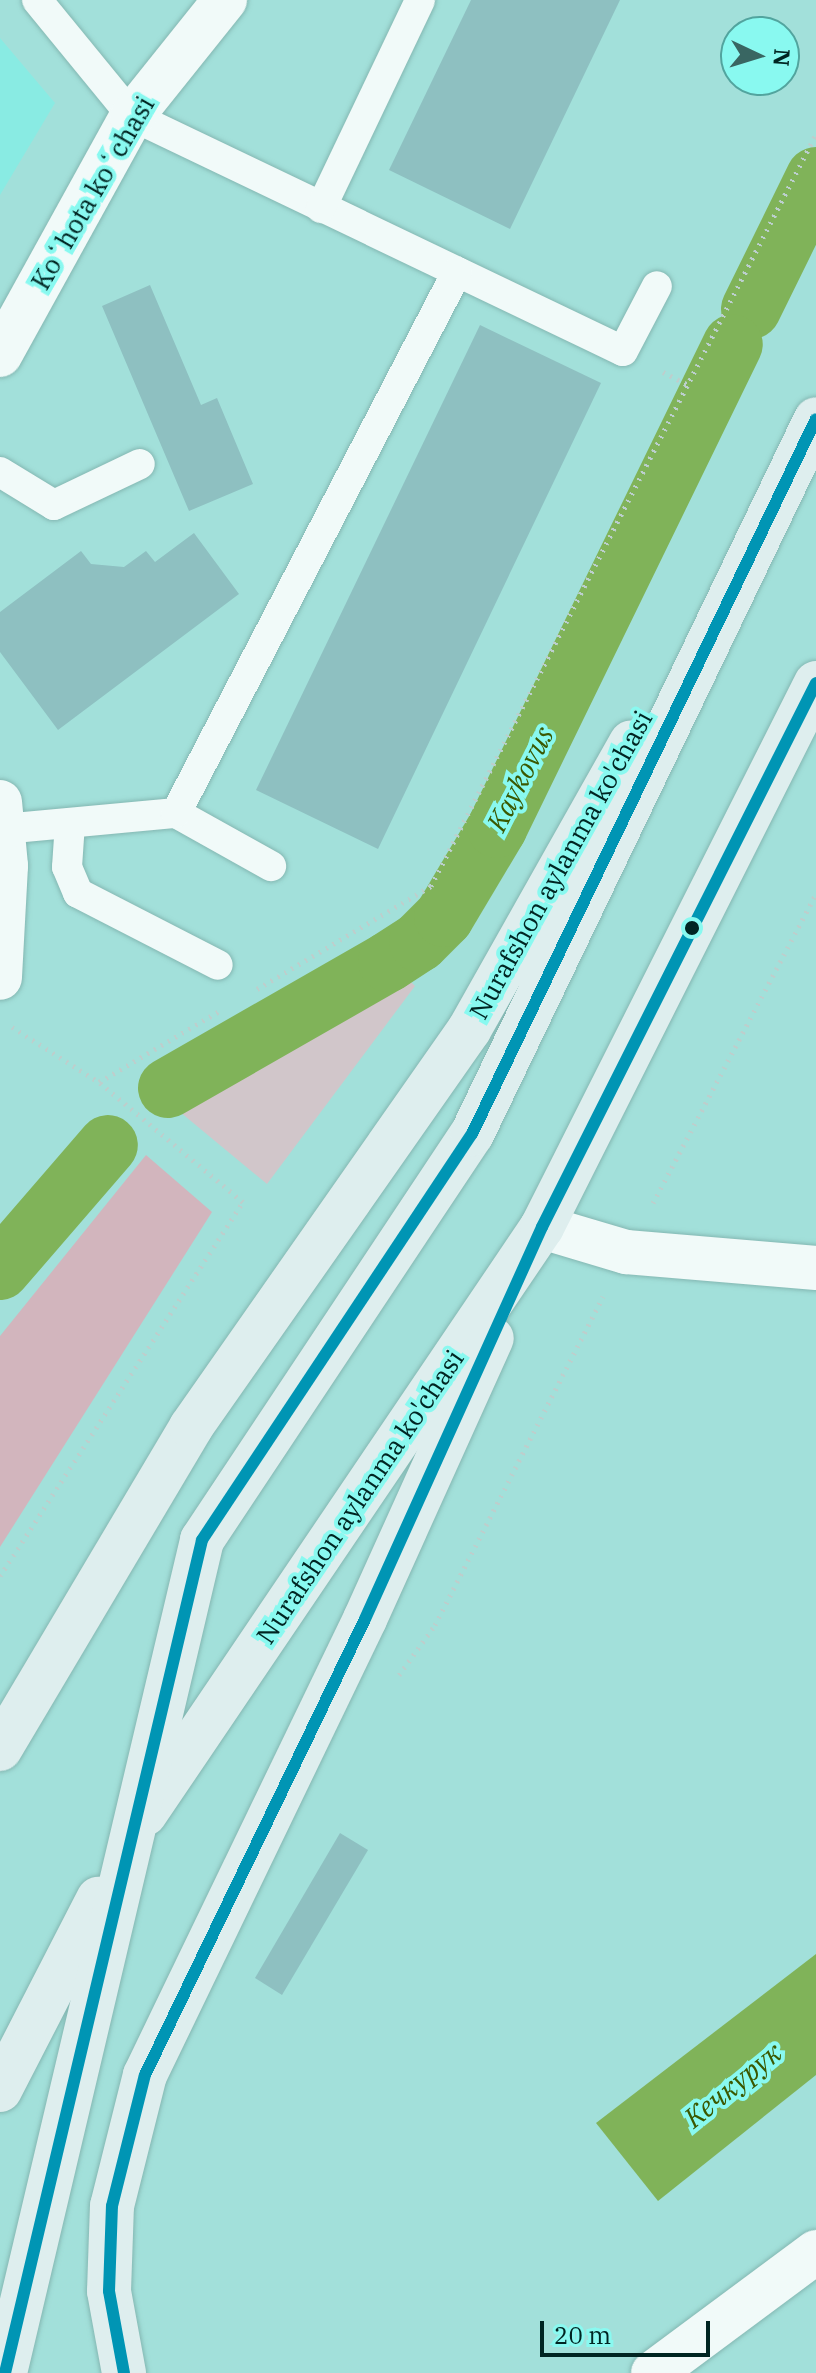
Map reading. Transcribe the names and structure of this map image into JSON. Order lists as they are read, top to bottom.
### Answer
{
  "streets": {
    "main road": ["Nurafshon aylanma ko'chasi"],
    "street": ["Koʻhota koʻchasi"]
  },
  "water": ["Kaykovus", "Кечкурук"],
  "scale_bar": "20 m",
  "north": "right"
}
